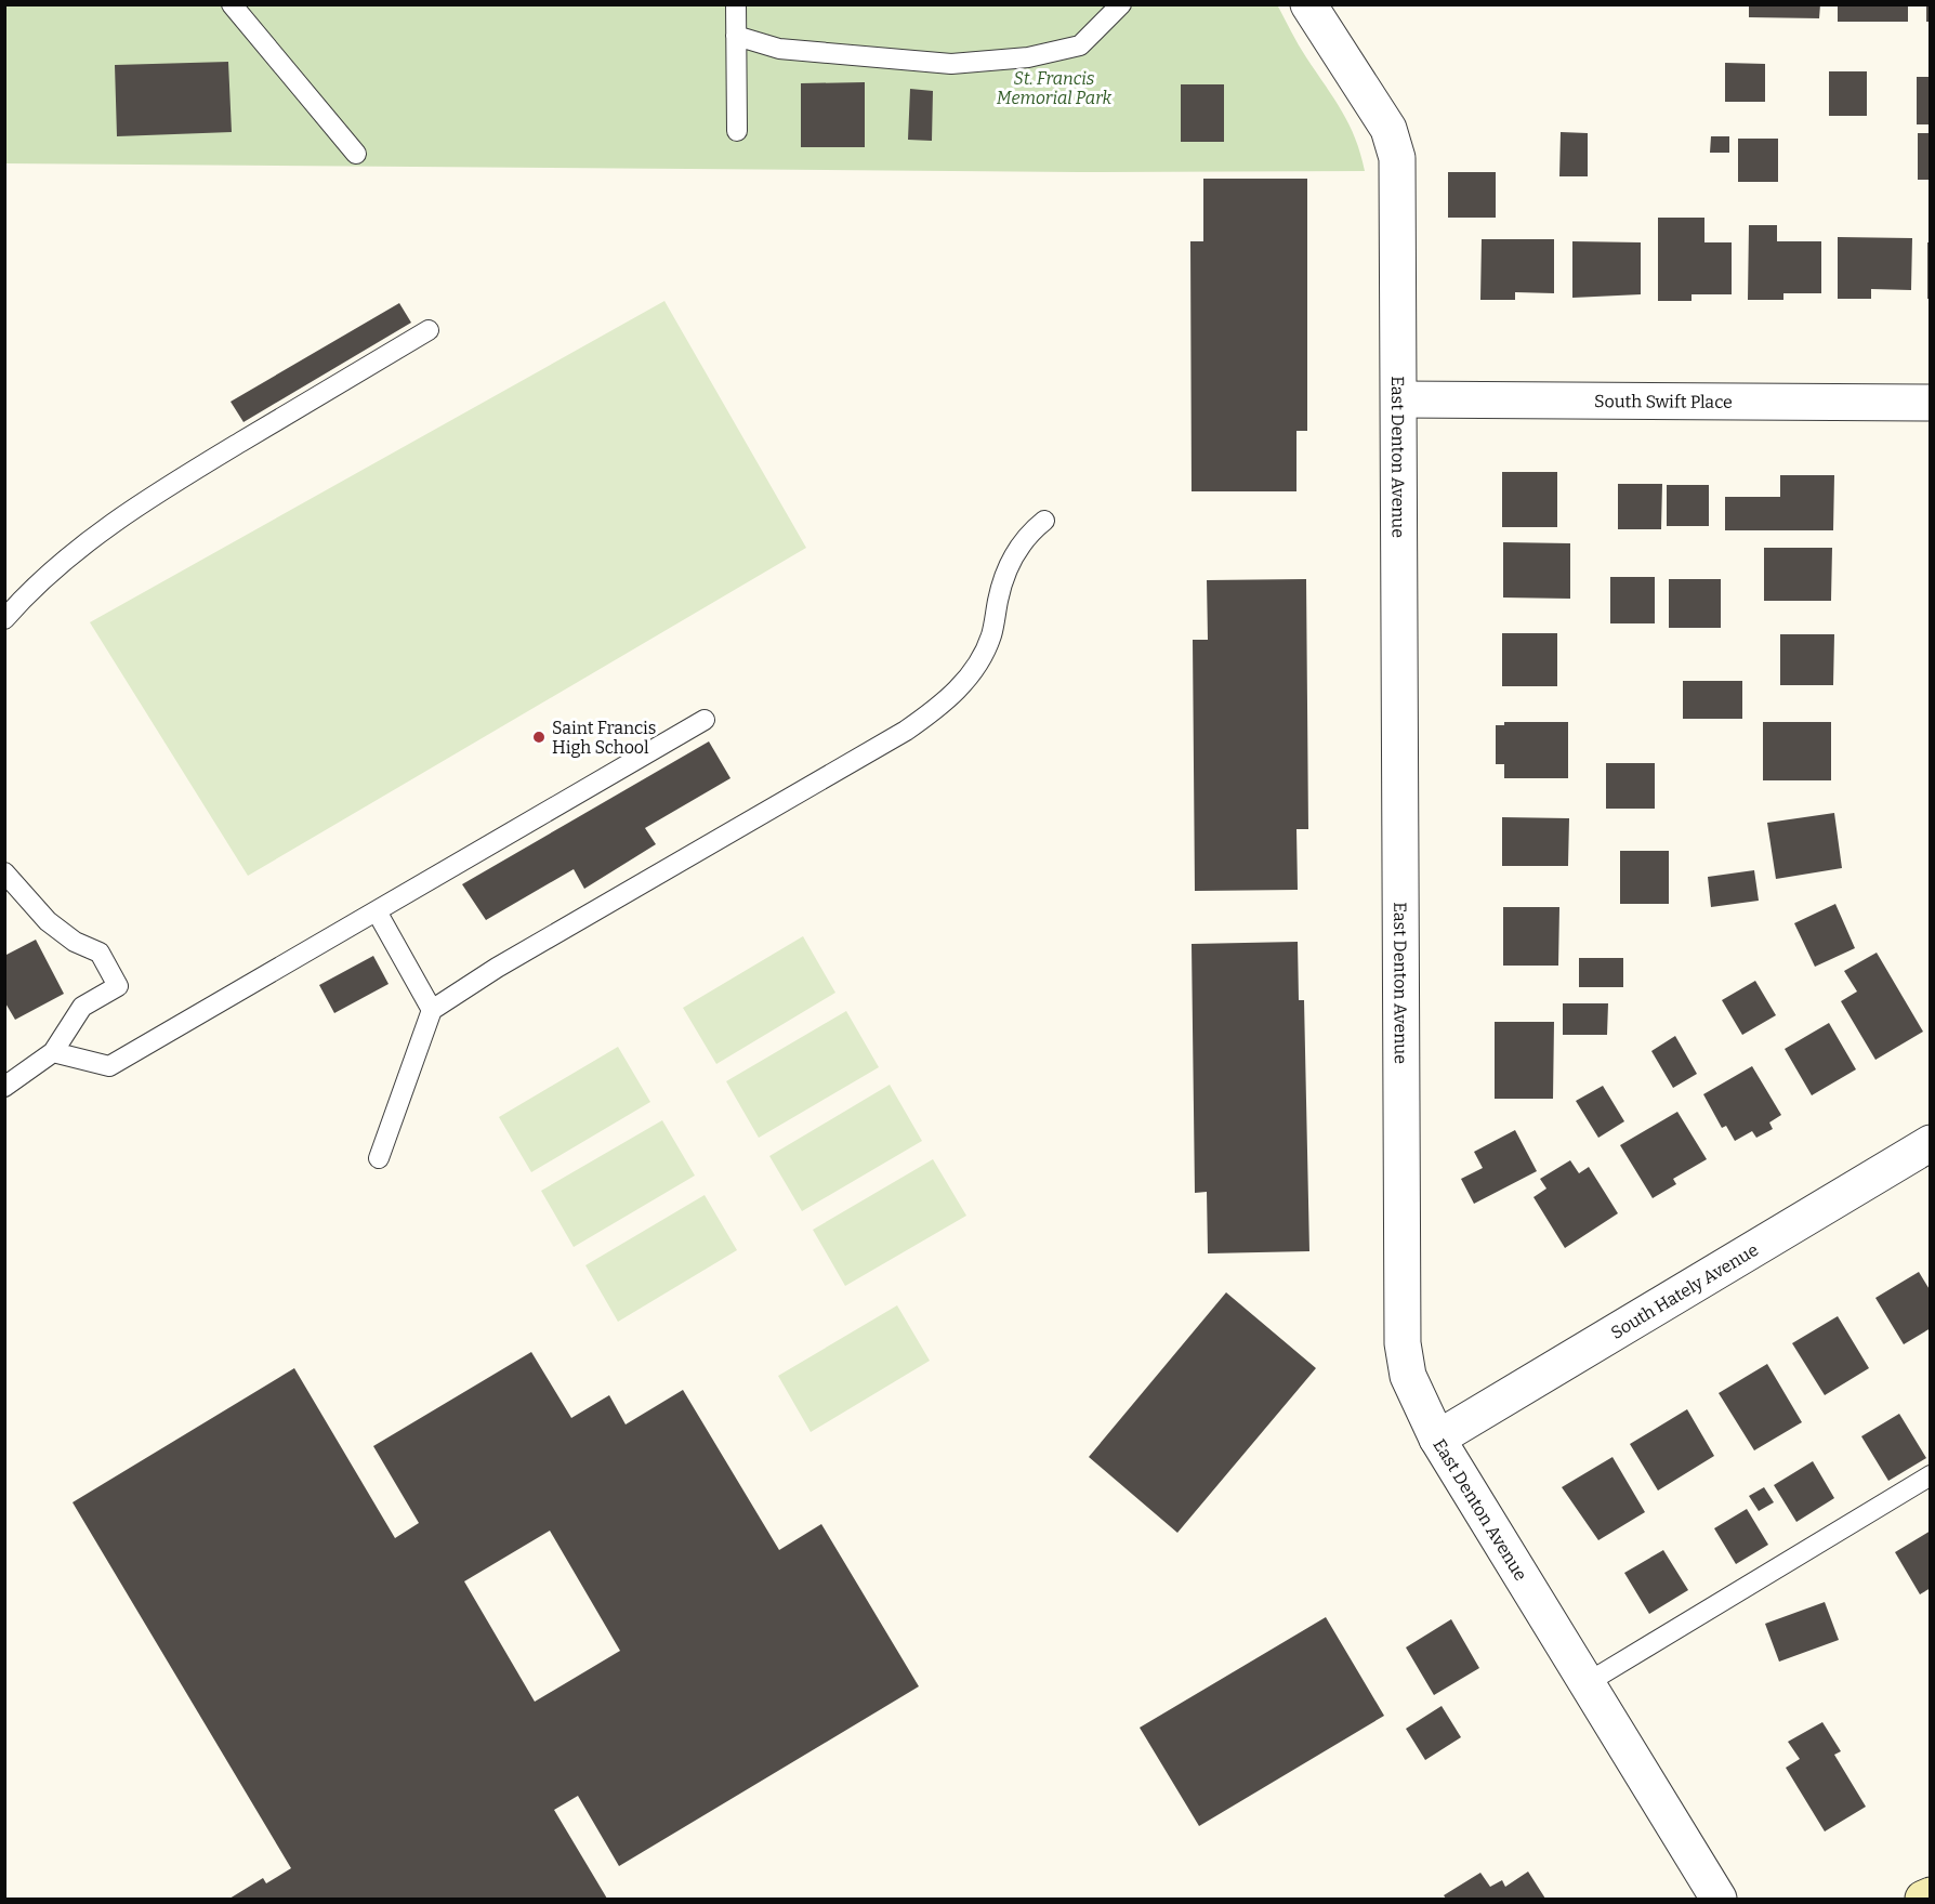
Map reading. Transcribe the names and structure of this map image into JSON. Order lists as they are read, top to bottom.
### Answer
{
  "streets": {
    "street": ["South Swift Place", "East Denton Avenue", "South Hately Avenue"]
  },
  "crossings": [
    ["South Swift Place", "East Denton Avenue"],
    ["East Denton Avenue", "South Hately Avenue"]
  ],
  "parks": ["St. Francis Memorial Park"],
  "places": ["Saint Francis High School"]
}
